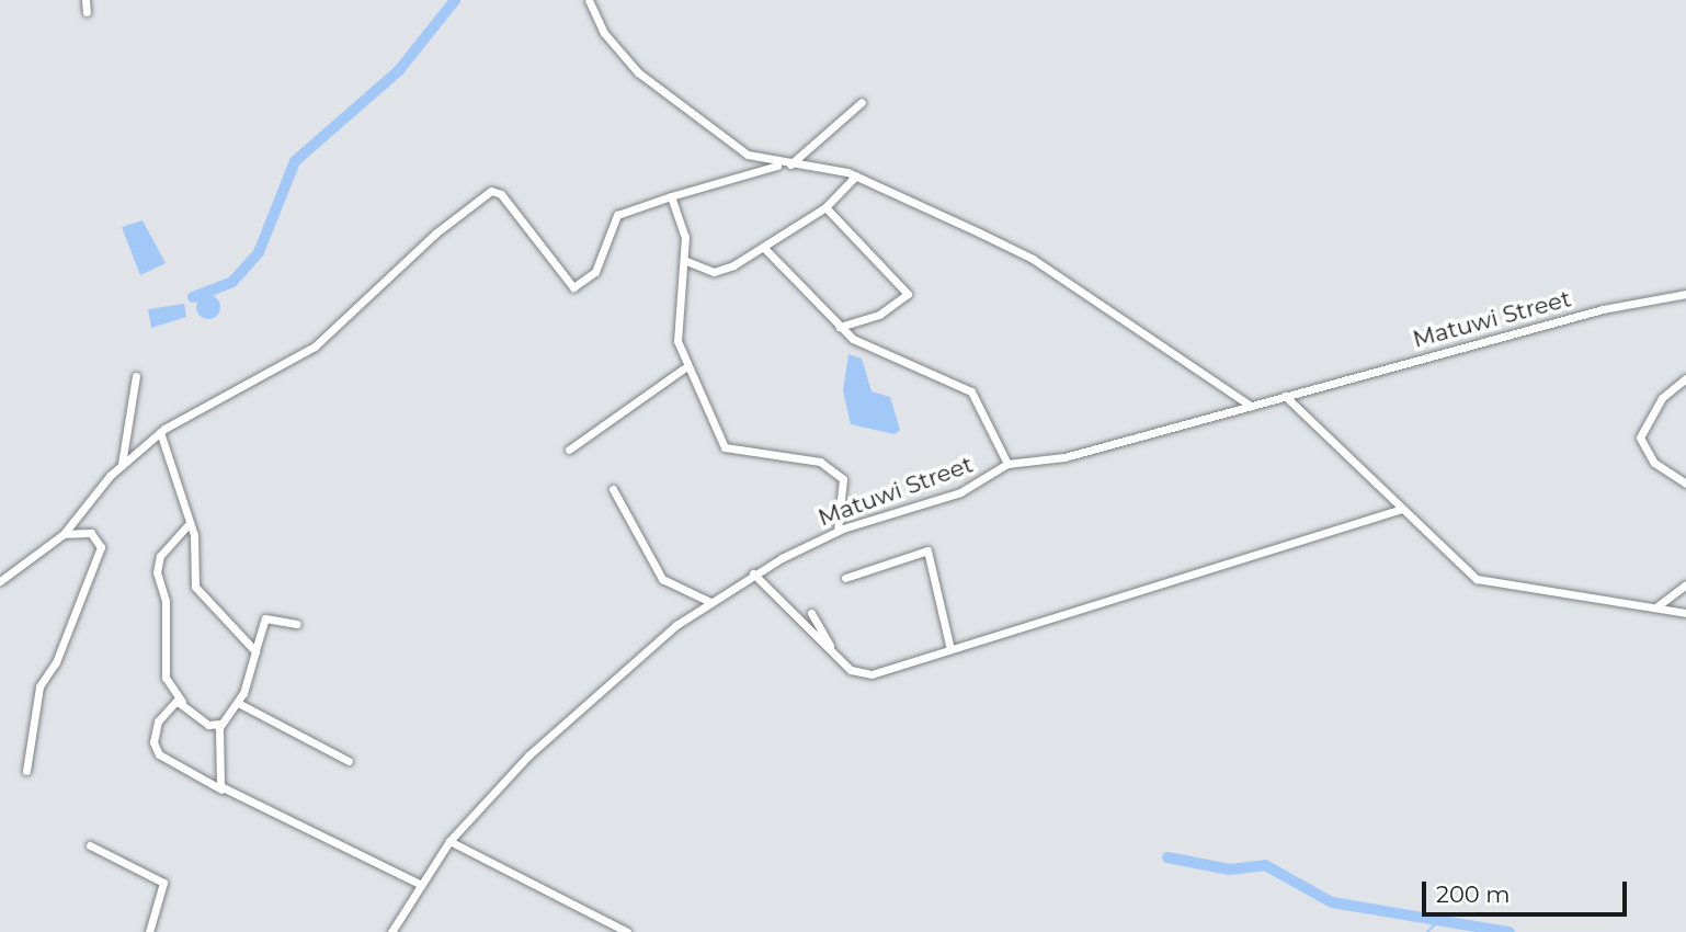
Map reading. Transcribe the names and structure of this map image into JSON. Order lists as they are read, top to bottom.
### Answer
{
  "streets": {
    "street": ["Matuwi Street"]
  },
  "scale_bar": "200 m"
}
